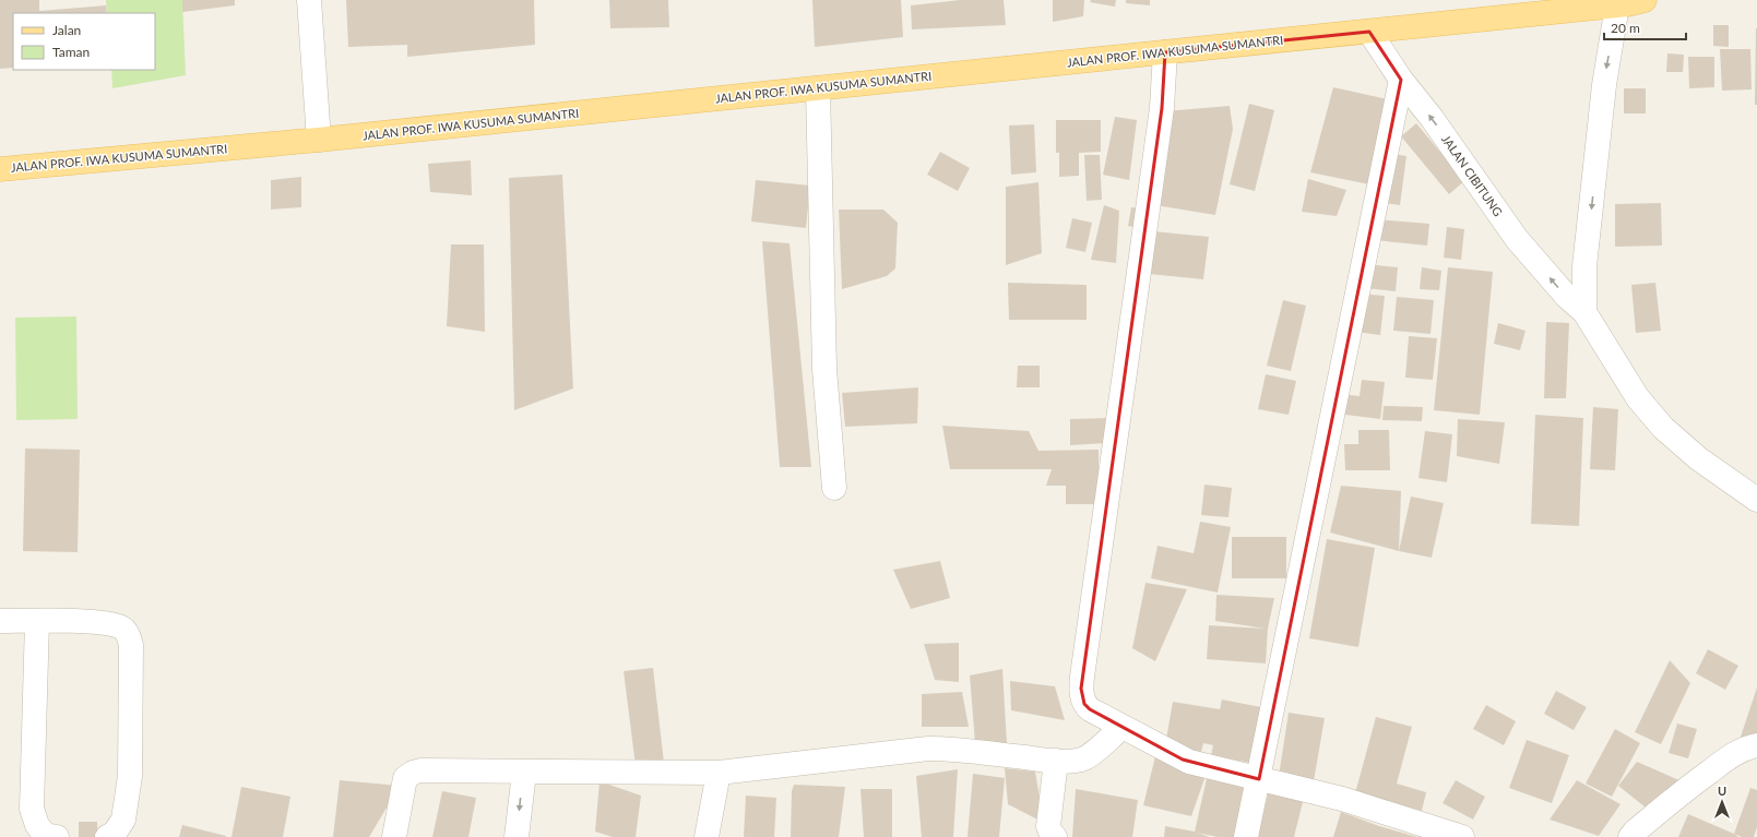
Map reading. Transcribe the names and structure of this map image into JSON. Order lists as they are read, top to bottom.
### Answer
{
  "streets": {
    "main road": ["JALAN PROF. IWA KUSUMA SUMANTRI"],
    "street": ["JALAN CIBITUNG"]
  },
  "crossings": [
    ["JALAN PROF. IWA KUSUMA SUMANTRI", "JALAN CIBITUNG"]
  ],
  "one_way": ["JALAN CIBITUNG"],
  "legend": ["Jalan", "Taman"],
  "scale_bar": "20 m",
  "north": "top"
}
